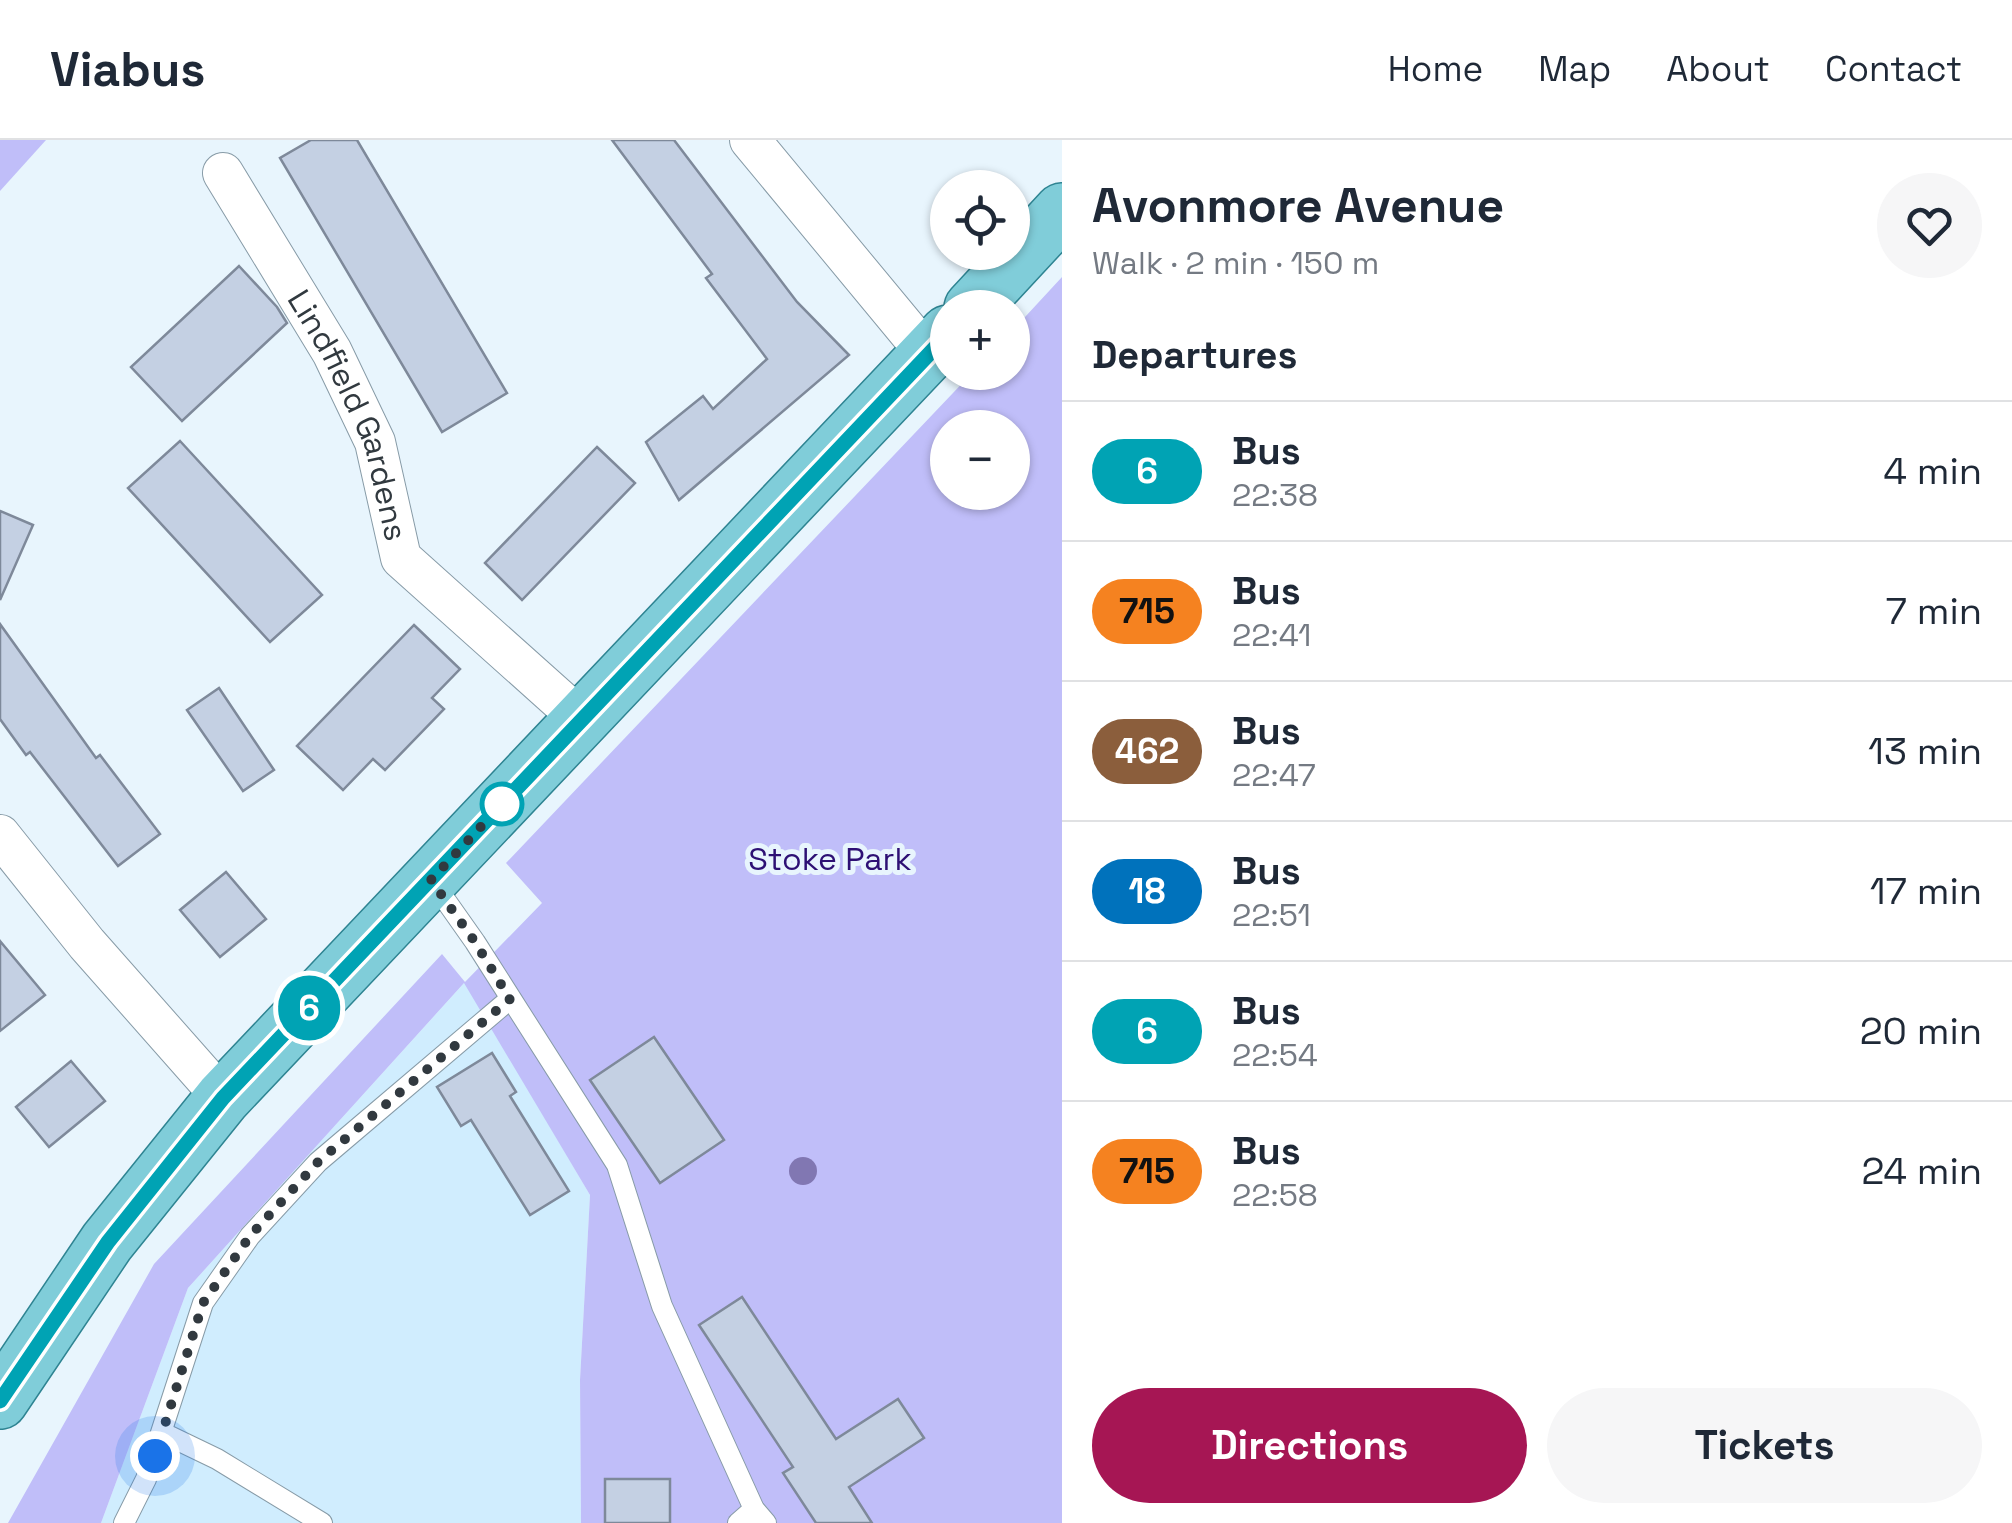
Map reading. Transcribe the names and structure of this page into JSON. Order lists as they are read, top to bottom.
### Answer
{
  "streets": {
    "street": ["Lindfield Gardens"]
  },
  "parks": ["Stoke Park"],
  "lines": ["bus line 6"],
  "page": {
    "header": "Viabus",
    "nav": [
      "Home",
      "Map",
      "About",
      "Contact"
    ],
    "on_map": "6",
    "heading": [
      ["Avonmore Avenue", "Walk · 2 min · 150 m"],
      "Departures"
    ],
    "map_buttons": ["+", "−"],
    "list": [
      {
        "mark": "6",
        "name": "Bus",
        "note": "22:38",
        "value": "4 min"
      },
      {
        "mark": "715",
        "name": "Bus",
        "note": "22:41",
        "value": "7 min"
      },
      {
        "mark": "462",
        "name": "Bus",
        "note": "22:47",
        "value": "13 min"
      },
      {
        "mark": "18",
        "name": "Bus",
        "note": "22:51",
        "value": "17 min"
      },
      {
        "mark": "6",
        "name": "Bus",
        "note": "22:54",
        "value": "20 min"
      },
      {
        "mark": "715",
        "name": "Bus",
        "note": "22:58",
        "value": "24 min"
      }
    ],
    "buttons": ["Directions", "Tickets"]
  }
}
